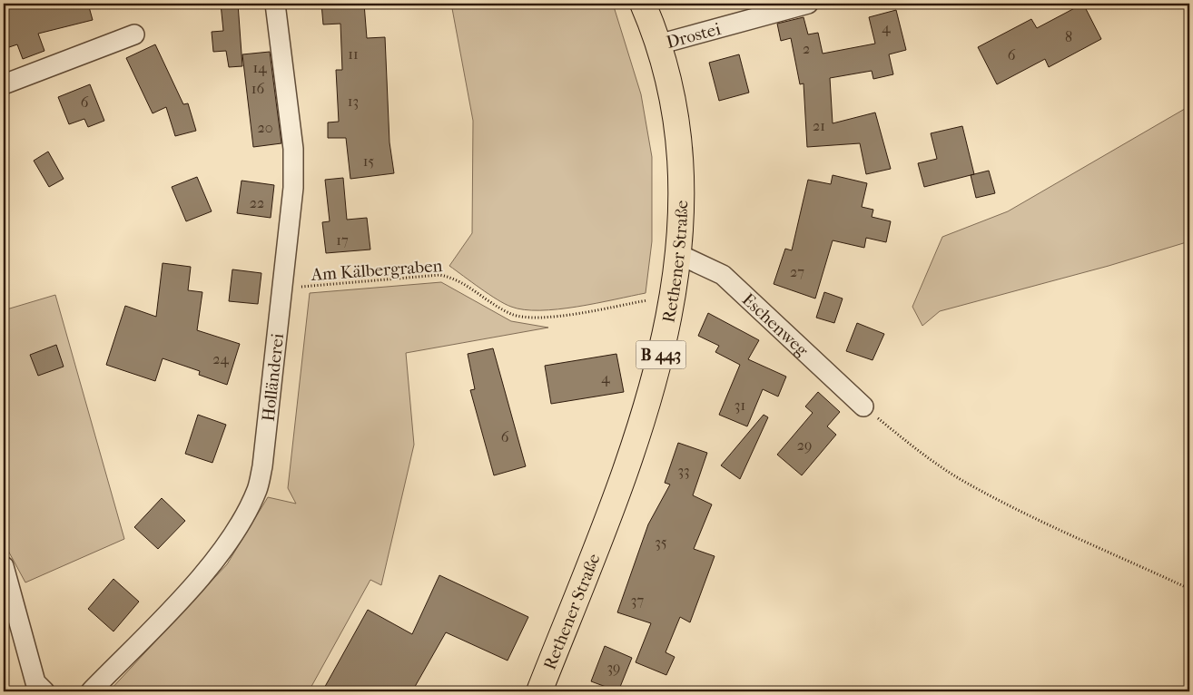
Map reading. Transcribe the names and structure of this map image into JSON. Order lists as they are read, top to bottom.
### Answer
{
  "streets": {
    "main road": ["Rethener Straße", "B 443"],
    "street": ["Drostei", "Eschenweg", "Holländerei"],
    "path": ["Am Kälbergraben"]
  },
  "crossings": [
    ["Drostei", "Rethener Straße"],
    ["Rethener Straße", "Eschenweg"],
    ["Am Kälbergraben", "Holländerei"]
  ],
  "house_numbers": [
    "4",
    "8",
    "2",
    "11",
    "6",
    "14",
    "16",
    "13",
    "6",
    "21",
    "20",
    "15",
    "22",
    "17",
    "27",
    "24",
    "4",
    "31",
    "6",
    "29",
    "33",
    "35",
    "37",
    "39"
  ]
}
